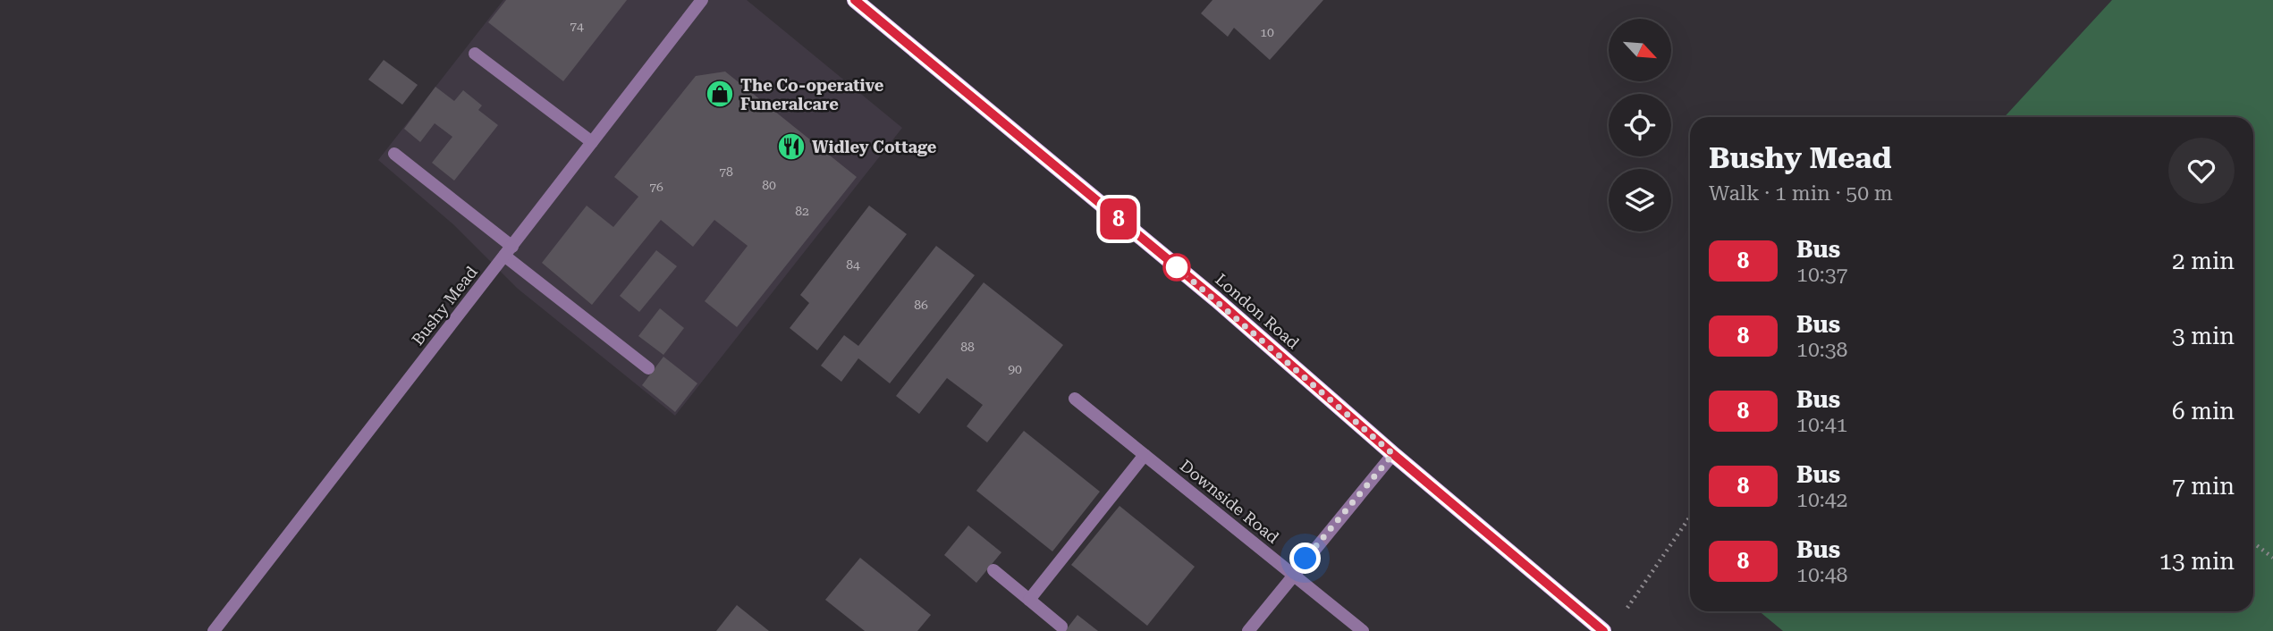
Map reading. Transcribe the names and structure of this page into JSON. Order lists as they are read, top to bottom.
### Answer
{
  "streets": {
    "main road": ["London Road"],
    "street": ["Bushy Mead", "Downside Road"]
  },
  "places": {
    "shop": ["The Co-operative Funeralcare"],
    "restaurant": ["Widley Cottage"]
  },
  "lines": ["bus line 8"],
  "house_numbers": [
    "74",
    "10",
    "78",
    "80",
    "76",
    "82",
    "84",
    "86",
    "88",
    "90"
  ],
  "north": "bottom right",
  "page": {
    "on_map": "8",
    "heading": ["Bushy Mead", "Walk · 1 min · 50 m"],
    "list": [
      {
        "mark": "8",
        "name": "Bus",
        "note": "10:37",
        "value": "2 min"
      },
      {
        "mark": "8",
        "name": "Bus",
        "note": "10:38",
        "value": "3 min"
      },
      {
        "mark": "8",
        "name": "Bus",
        "note": "10:41",
        "value": "6 min"
      },
      {
        "mark": "8",
        "name": "Bus",
        "note": "10:42",
        "value": "7 min"
      },
      {
        "mark": "8",
        "name": "Bus",
        "note": "10:48",
        "value": "13 min"
      }
    ]
  }
}
